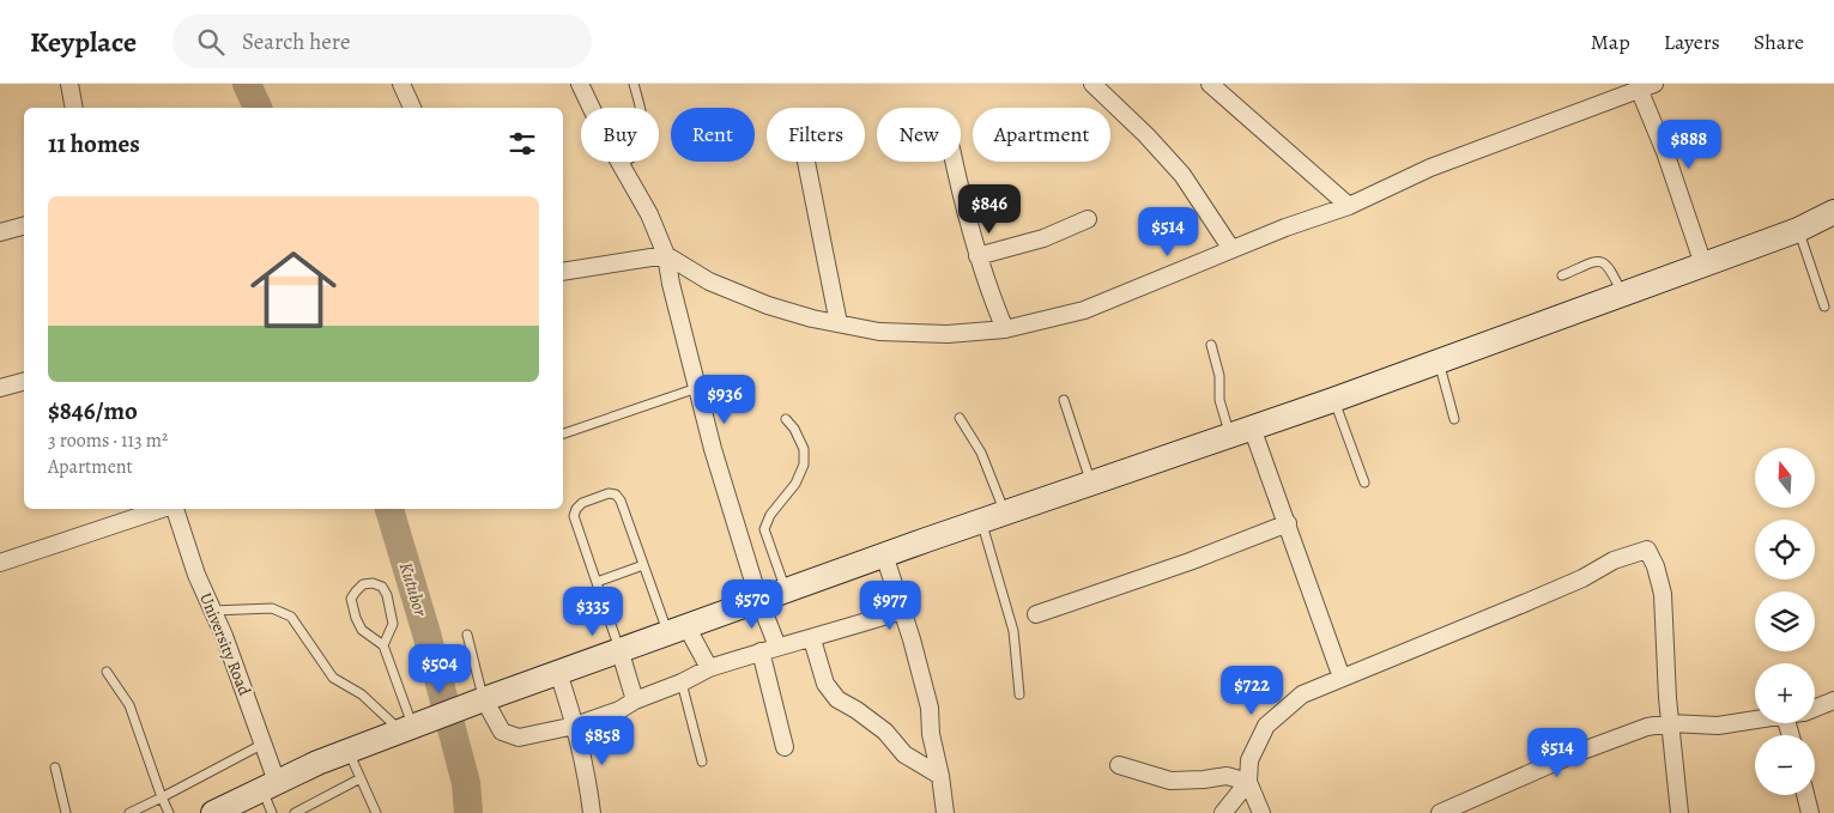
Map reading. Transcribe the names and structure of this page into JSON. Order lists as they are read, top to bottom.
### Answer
{
  "streets": {
    "street": ["University Road"]
  },
  "water": ["Kutubor"],
  "north": "top",
  "page": {
    "header": "Keyplace",
    "search": "Search here",
    "nav": ["Map", "Layers", "Share"],
    "chip": [
      "Buy",
      "Rent",
      "Filters",
      "New",
      "Apartment"
    ],
    "heading": "11 homes",
    "price": [
      "$888",
      "$846",
      "$514",
      "$936",
      "$570",
      "$977",
      "$335",
      "$504",
      "$722",
      "$858",
      "$514"
    ],
    "list": [
      {
        "name": "$846/mo",
        "note": "3 rooms · 113 m² · Apartment"
      }
    ],
    "map_buttons": ["+", "−"]
  }
}
